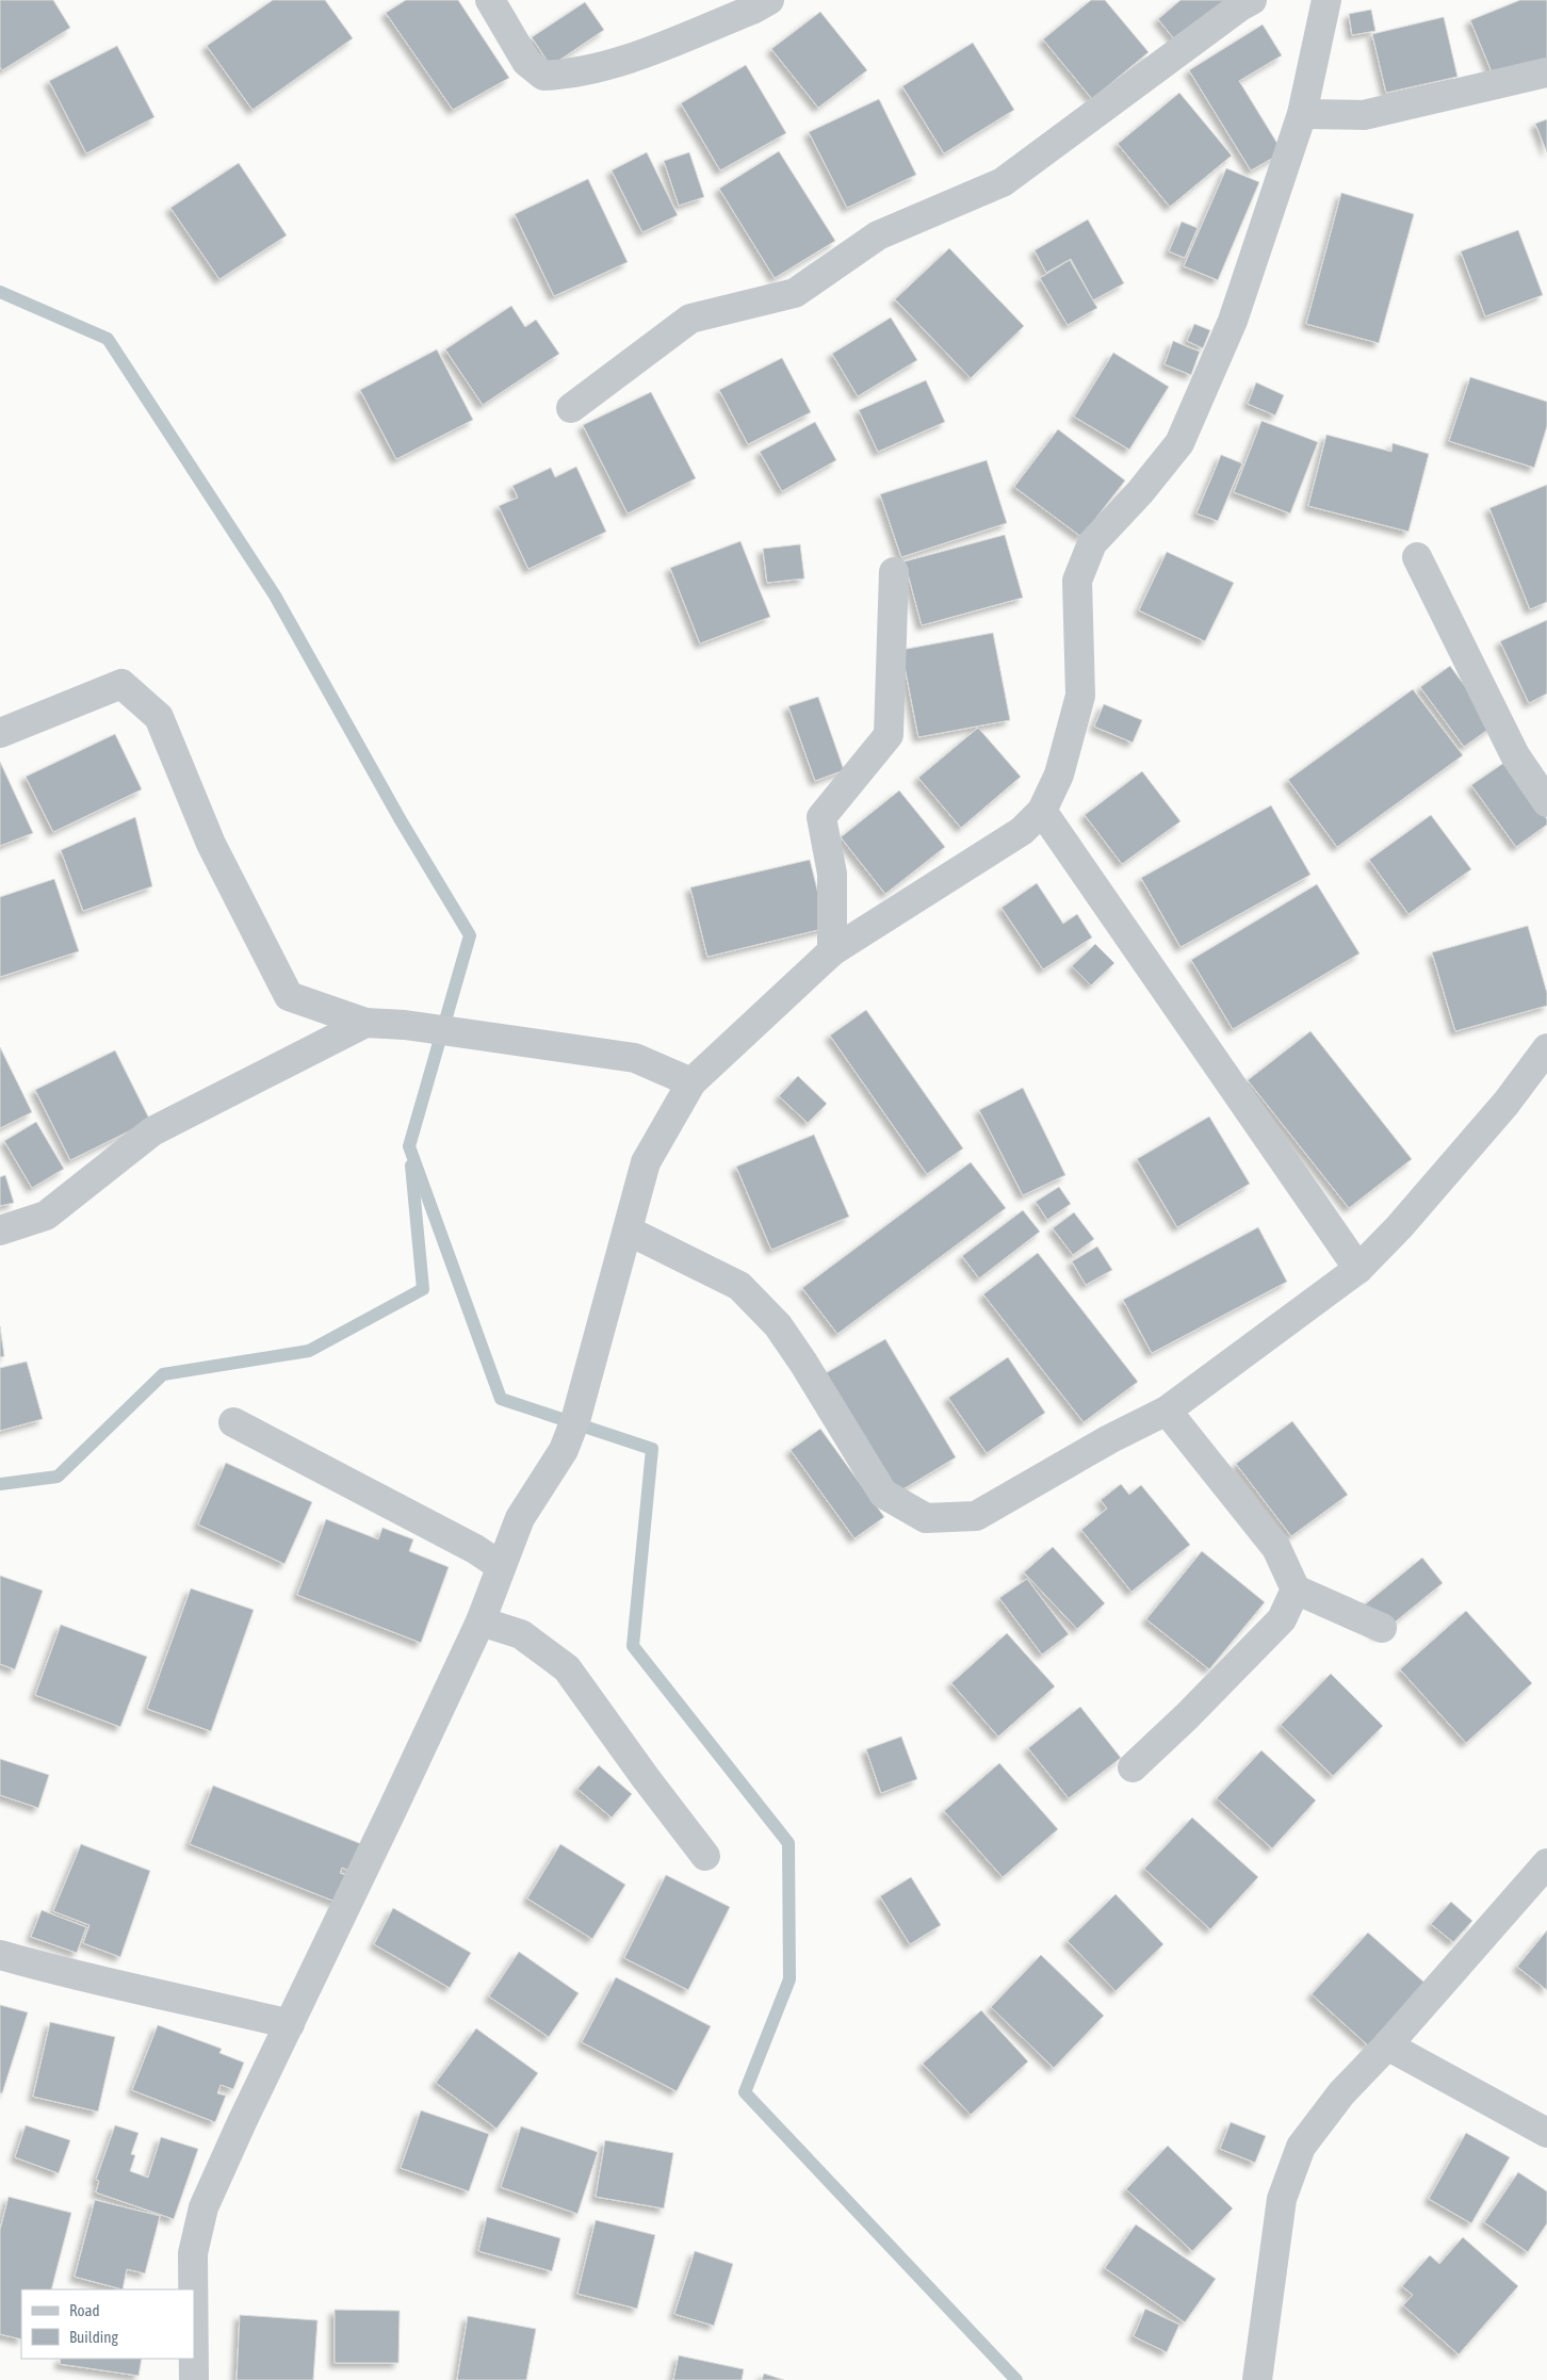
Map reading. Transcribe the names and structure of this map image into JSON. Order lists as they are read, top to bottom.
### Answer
{
  "legend": ["Road", "Building"]
}
